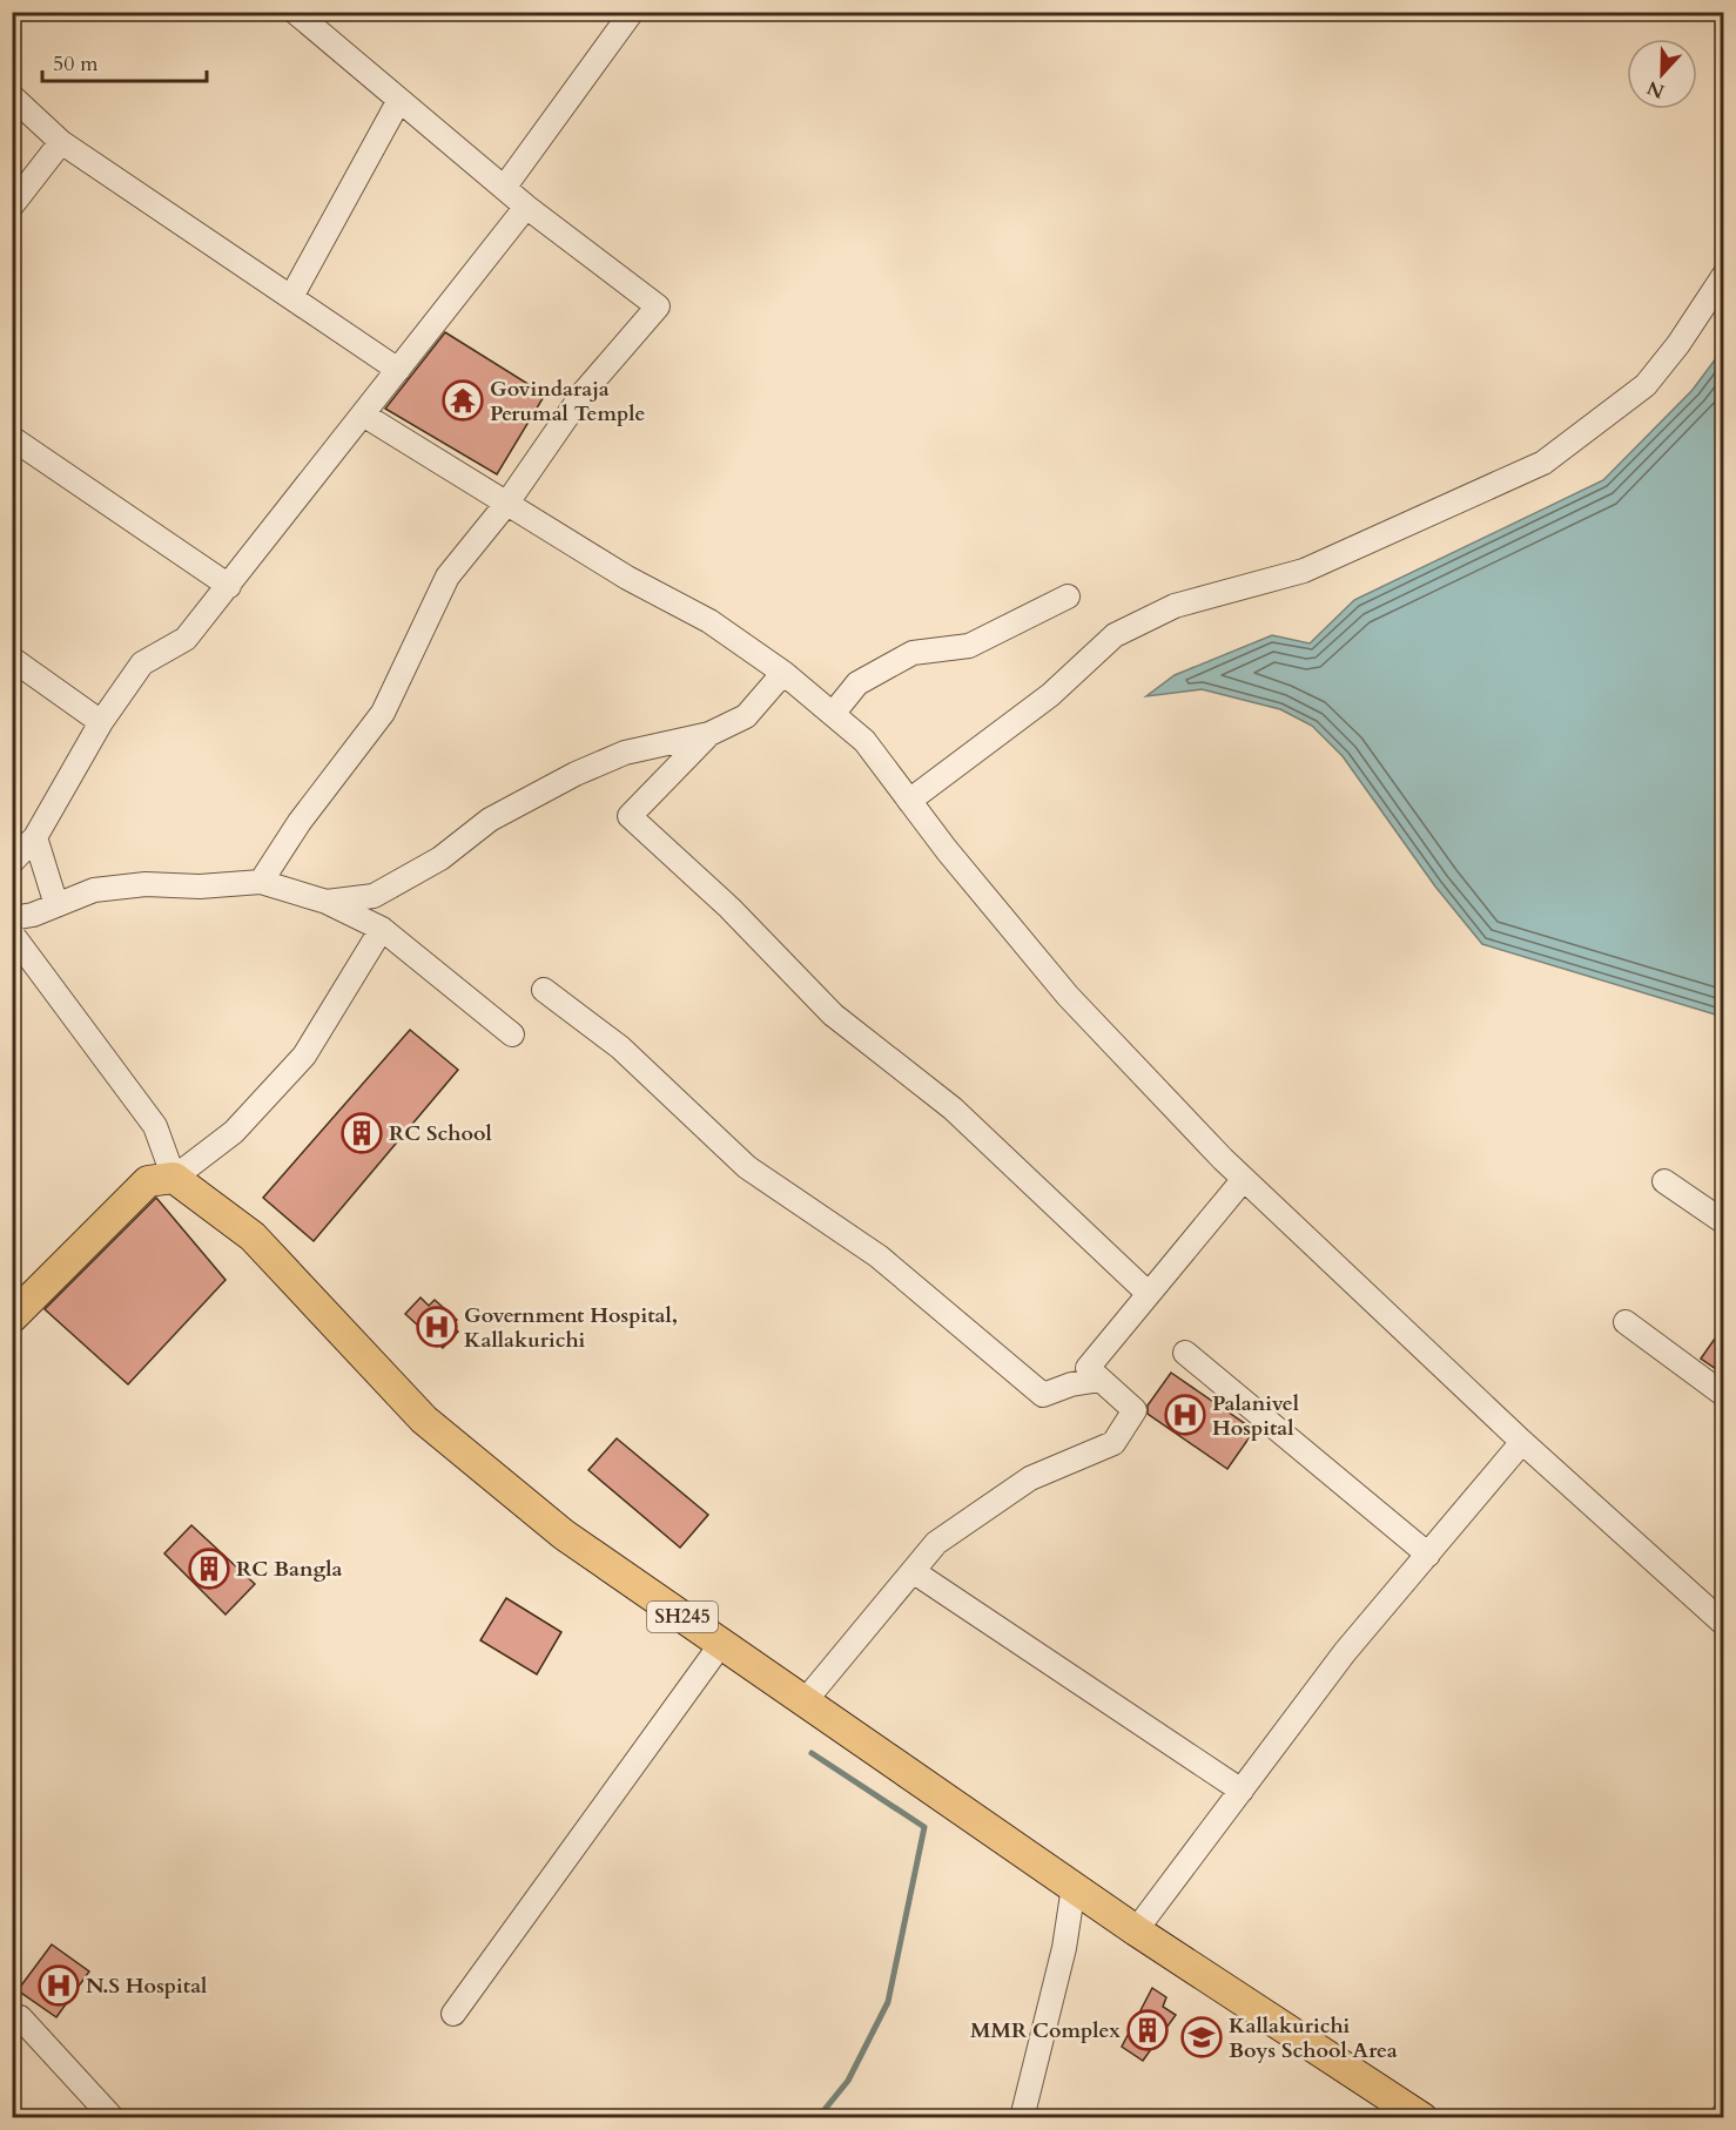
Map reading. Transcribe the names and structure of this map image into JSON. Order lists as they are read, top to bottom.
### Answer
{
  "streets": {
    "main road": ["SH245"]
  },
  "places": {
    "temple": ["Govindaraja Perumal Temple"],
    "building": ["RC School", "RC Bangla", "MMR Complex"],
    "hospital": ["Government Hospital, Kallakurichi", "Palanivel Hospital", "N.S Hospital"],
    "school or university": ["Kallakurichi Boys School Area"]
  },
  "scale_bar": "50 m",
  "north": "bottom"
}
